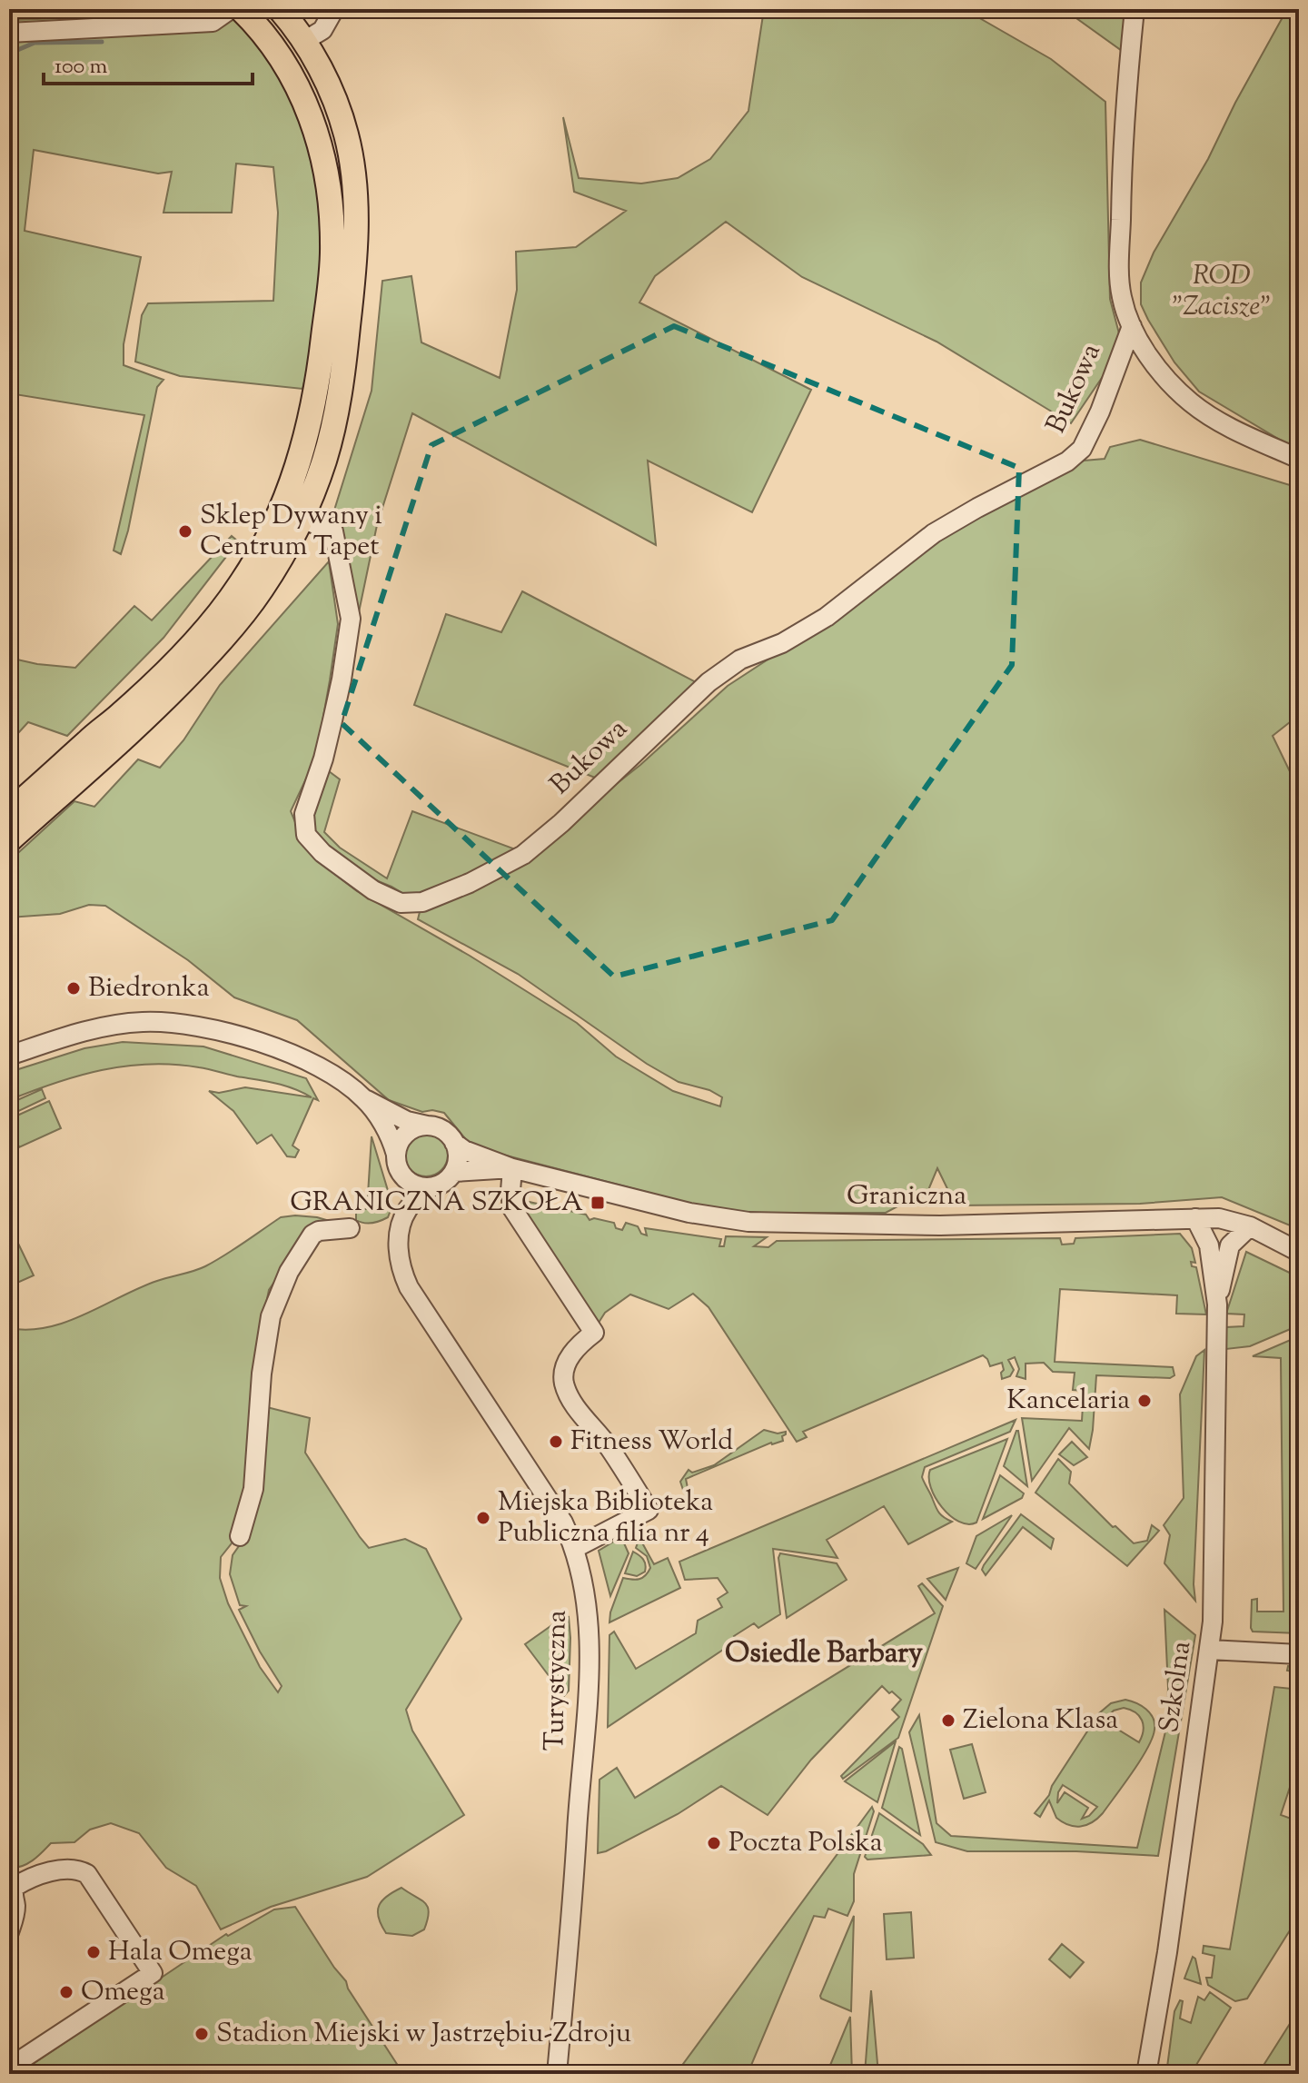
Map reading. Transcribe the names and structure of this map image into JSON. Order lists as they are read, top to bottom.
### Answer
{
  "streets": {
    "street": [
      "Bukowa",
      "Graniczna",
      "Turystyczna",
      "Szkolna"
    ]
  },
  "crossings": [
    ["Graniczna", "Turystyczna"],
    ["Graniczna", "Szkolna"]
  ],
  "districts": ["Osiedle Barbary"],
  "parks": ["ROD \"Zacisze\""],
  "places": {
    "other": [
      "Sklep Dywany i Centrum Tapet",
      "Biedronka",
      "Kancelaria",
      "Fitness World",
      "Miejska Biblioteka Publiczna filia nr 4",
      "Zielona Klasa",
      "Poczta Polska",
      "Hala Omega",
      "Omega",
      "Stadion Miejski w Jastrzębiu-Zdroju"
    ],
    "transit": ["GRANICZNA SZKOŁA"]
  },
  "scale_bar": "100 m"
}
